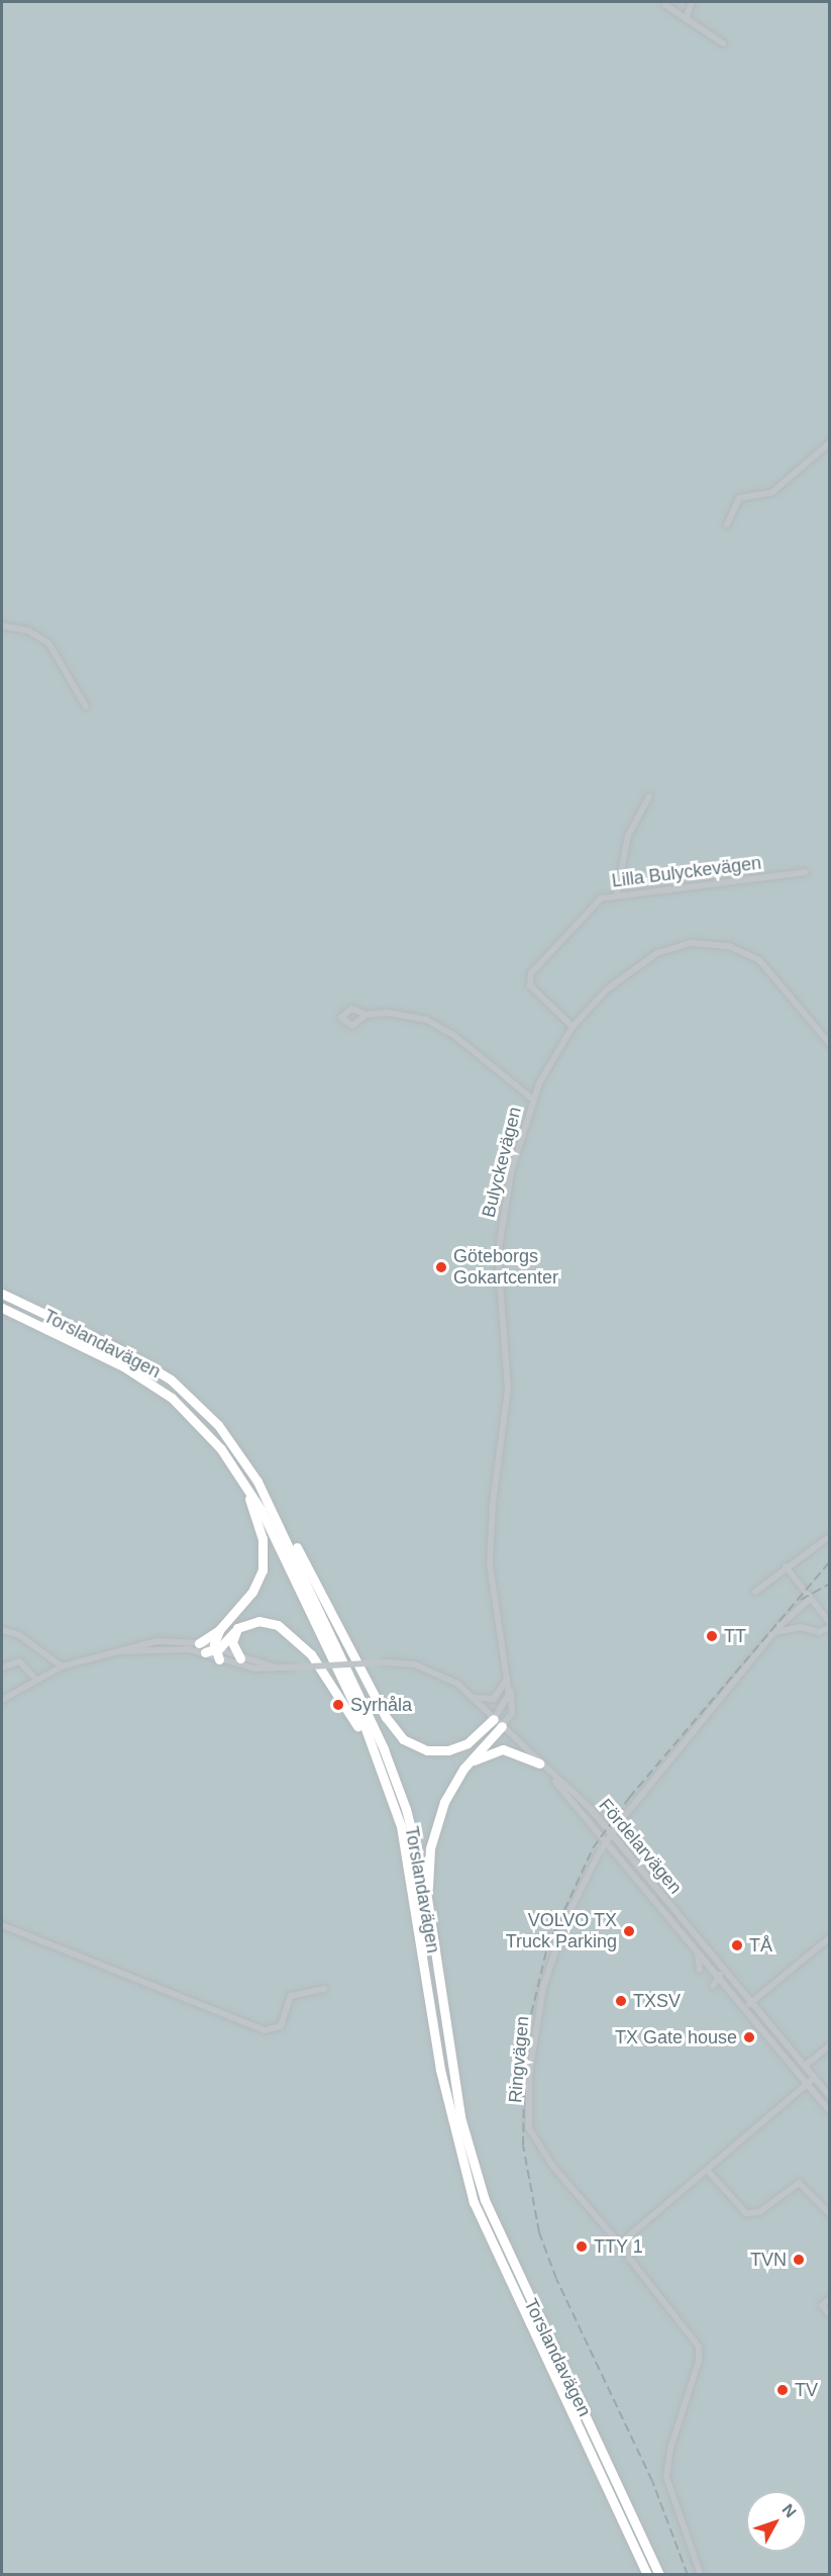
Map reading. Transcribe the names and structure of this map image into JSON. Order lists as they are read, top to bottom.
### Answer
{
  "streets": {
    "main road": ["Torslandavägen"],
    "street": [
      "Lilla Bulyckevägen",
      "Bulyckevägen",
      "Fördelarvägen",
      "Ringvägen"
    ]
  },
  "crossings": [
    ["Lilla Bulyckevägen", "Bulyckevägen"],
    ["Bulyckevägen", "Fördelarvägen"]
  ],
  "places": [
    "Göteborgs Gokartcenter",
    "TT",
    "Syrhåla",
    "VOLVO TX Truck Parking",
    "TÅ",
    "TXSV",
    "TX Gate house",
    "TTY 1",
    "TVN",
    "TV"
  ],
  "north": "top right"
}
